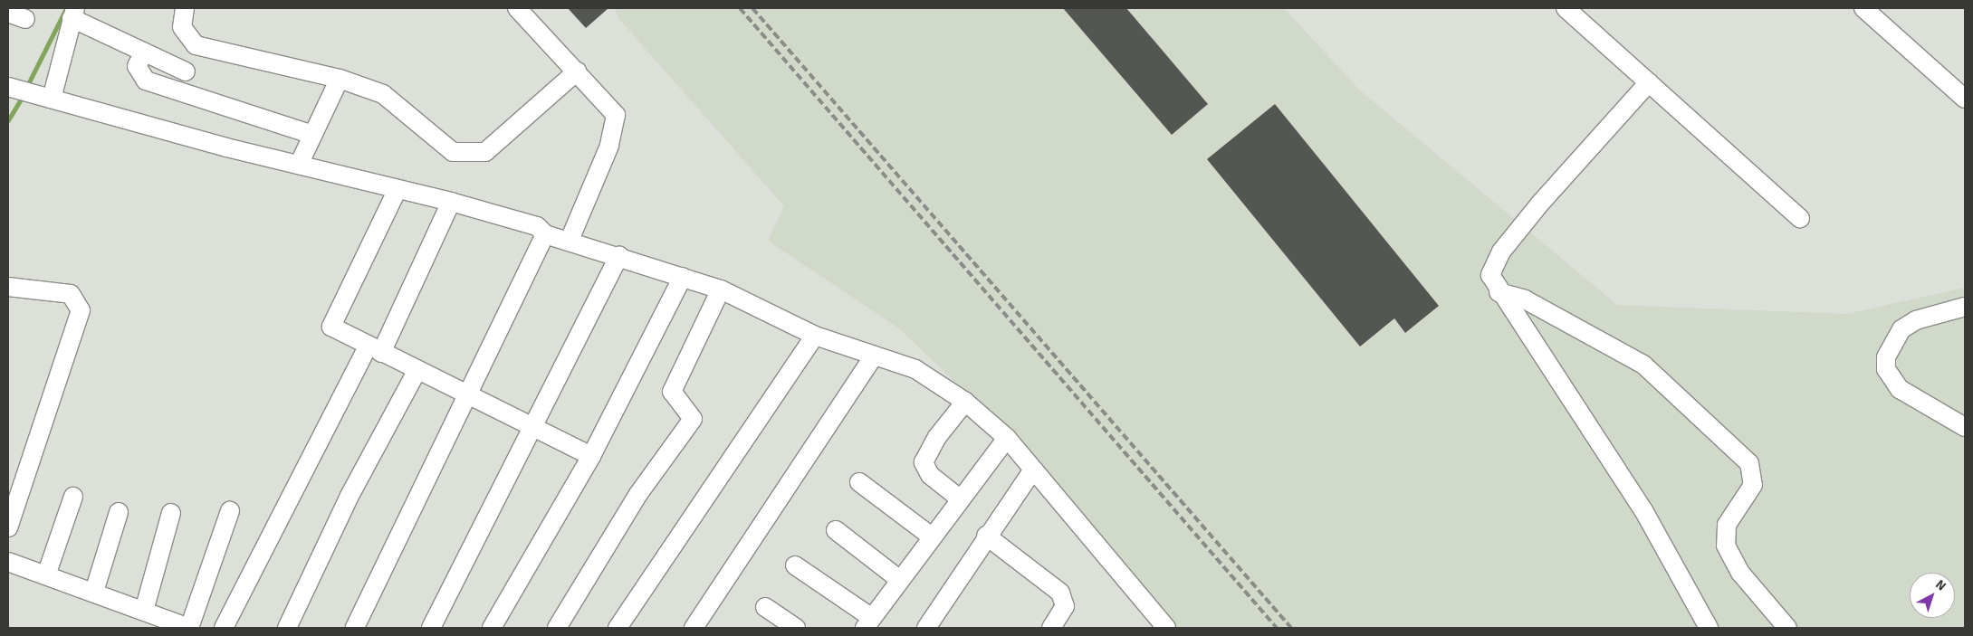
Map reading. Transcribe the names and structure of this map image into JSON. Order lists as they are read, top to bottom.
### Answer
{
  "north": "top right"
}
